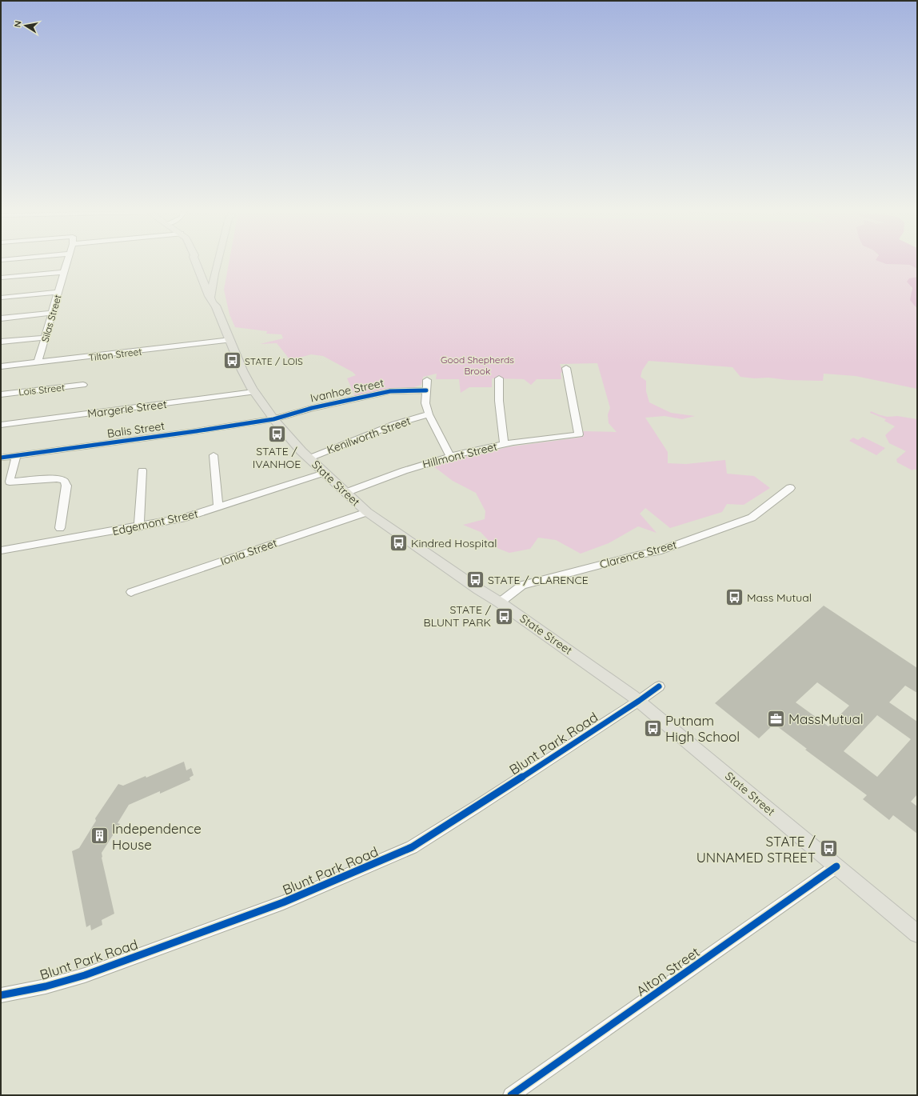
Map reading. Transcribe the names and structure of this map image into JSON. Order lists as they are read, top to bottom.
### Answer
{
  "streets": {
    "main road": ["State Street"],
    "street": [
      "Silas Street",
      "Tilton Street",
      "Lois Street",
      "Ivanhoe Street",
      "Margerie Street",
      "Balis Street",
      "Kenilworth Street",
      "Hillmont Street",
      "Edgemont Street",
      "Ionia Street",
      "Clarence Street",
      "Blunt Park Road",
      "Alton Street"
    ]
  },
  "crossings": [
    ["Silas Street", "Tilton Street"],
    ["Tilton Street", "State Street"],
    ["Ivanhoe Street", "Balis Street"],
    ["Ivanhoe Street", "State Street"],
    ["Margerie Street", "State Street"],
    ["Balis Street", "State Street"],
    ["Kenilworth Street", "State Street"],
    ["Hillmont Street", "State Street"],
    ["State Street", "Edgemont Street"],
    ["State Street", "Ionia Street"],
    ["State Street", "Clarence Street"],
    ["State Street", "Blunt Park Road"],
    ["State Street", "Alton Street"]
  ],
  "parks": ["Good Shepherds Brook"],
  "places": {
    "bus stop": [
      "STATE / LOIS",
      "STATE / IVANHOE",
      "Kindred Hospital",
      "STATE / CLARENCE",
      "Mass Mutual",
      "STATE / BLUNT PARK",
      "Putnam High School",
      "STATE / UNNAMED STREET"
    ],
    "office": ["MassMutual"],
    "building": ["Independence House"]
  },
  "north": "left"
}
